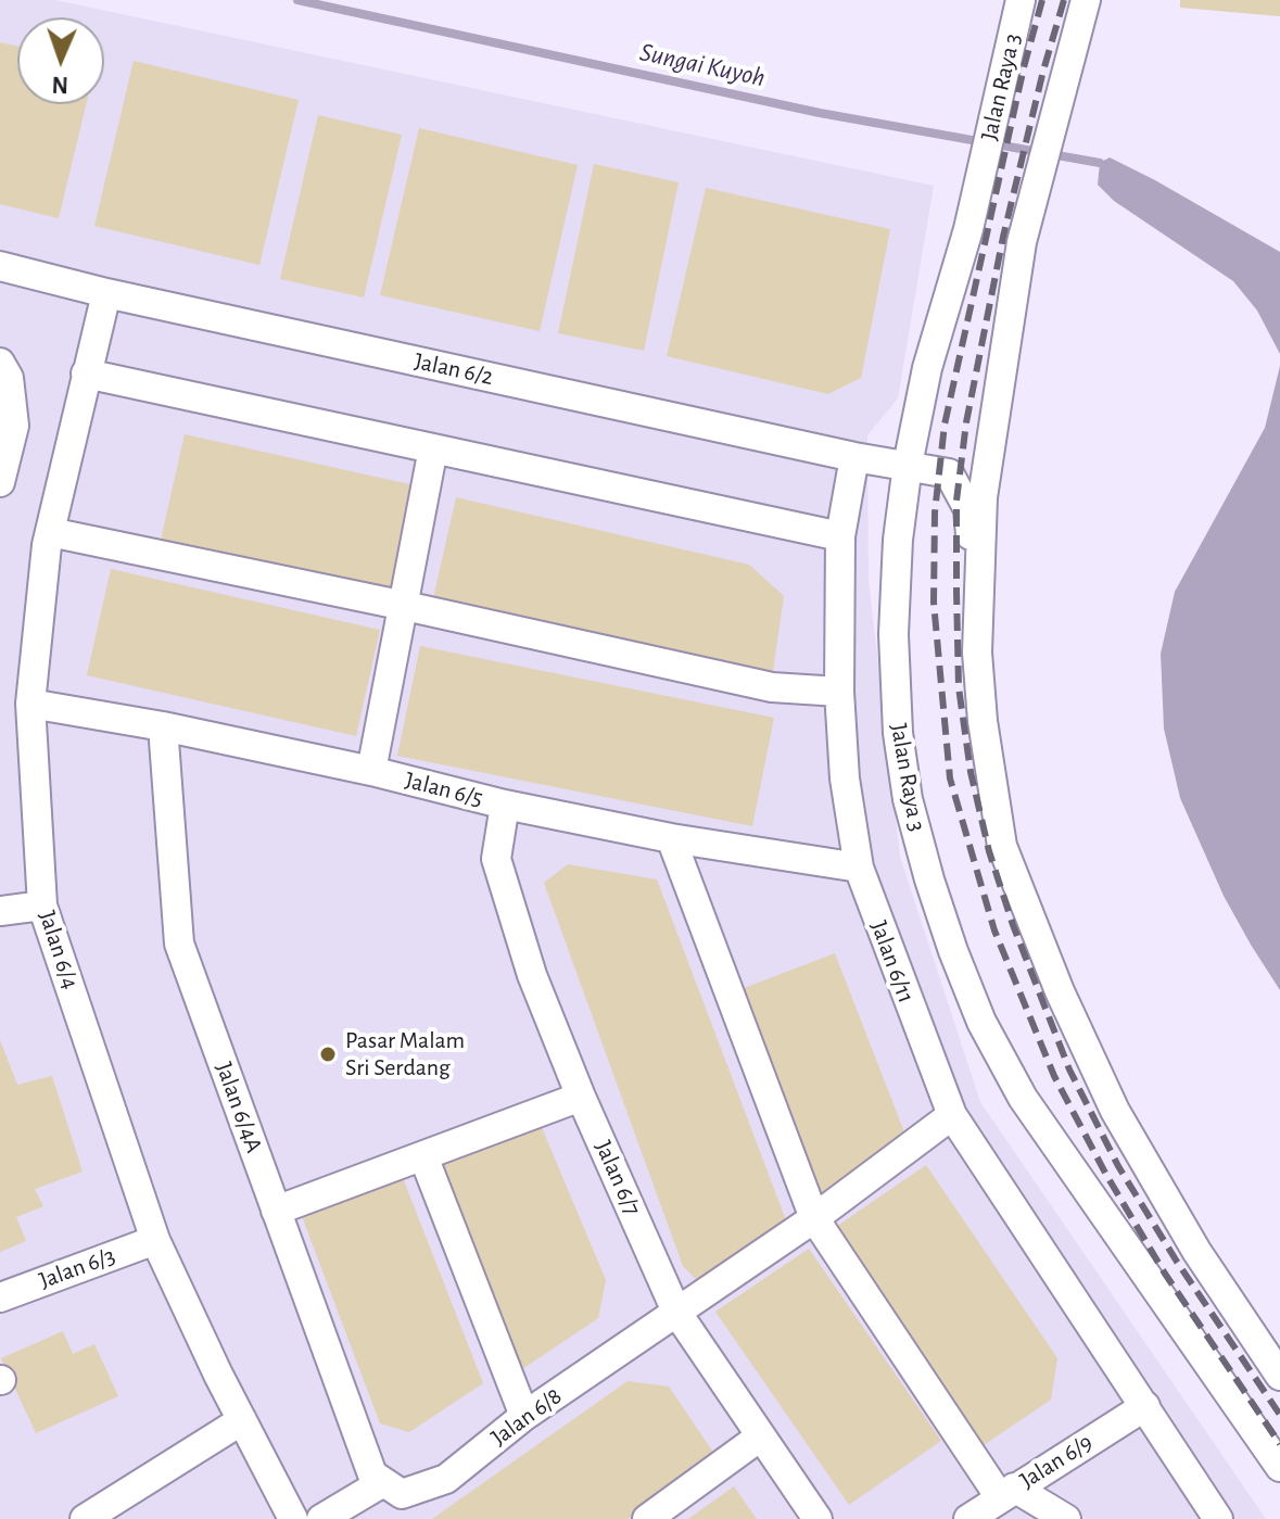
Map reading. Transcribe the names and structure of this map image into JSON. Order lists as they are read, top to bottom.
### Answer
{
  "streets": {
    "street": [
      "Jalan Raya 3",
      "Jalan 6/2",
      "Jalan 6/5",
      "Jalan 6/4",
      "Jalan 6/11",
      "Jalan 6/4A",
      "Jalan 6/7",
      "Jalan 6/3",
      "Jalan 6/8",
      "Jalan 6/9"
    ]
  },
  "crossings": [
    ["Jalan Raya 3", "Jalan 6/2"],
    ["Jalan 6/2", "Jalan 6/4"],
    ["Jalan 6/2", "Jalan 6/11"],
    ["Jalan 6/5", "Jalan 6/4"],
    ["Jalan 6/5", "Jalan 6/11"],
    ["Jalan 6/5", "Jalan 6/4A"],
    ["Jalan 6/5", "Jalan 6/7"],
    ["Jalan 6/4", "Jalan 6/3"],
    ["Jalan 6/11", "Jalan 6/8"],
    ["Jalan 6/11", "Jalan 6/9"],
    ["Jalan 6/4A", "Jalan 6/8"],
    ["Jalan 6/7", "Jalan 6/8"]
  ],
  "water": ["Sungai Kuyoh"],
  "places": ["Pasar Malam Sri Serdang"],
  "north": "bottom"
}
